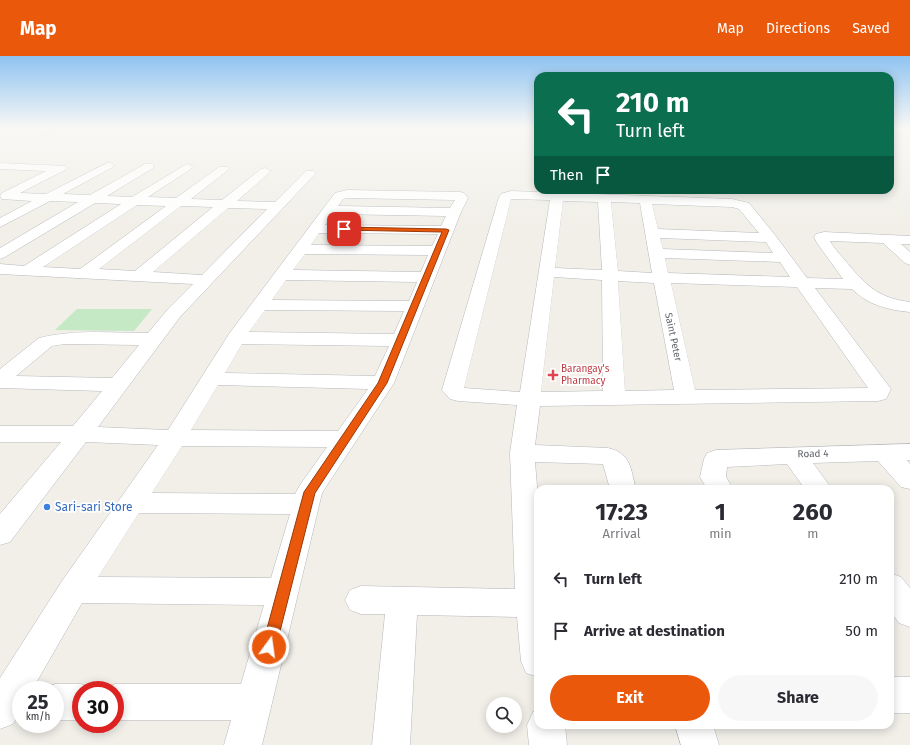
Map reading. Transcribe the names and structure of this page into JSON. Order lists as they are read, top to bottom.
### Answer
{
  "streets": {
    "street": ["Saint Peter", "Road 4"]
  },
  "places": {
    "health": ["Barangay's Pharmacy"],
    "other": ["Sari-sari Store"]
  },
  "page": {
    "header": "Map",
    "nav": ["Map", "Directions", "Saved"],
    "turn": ["210 m", "Turn left"],
    "then": "Then",
    "eta": [
      "17:23",
      "Arrival",
      "1",
      "min",
      "260",
      "m"
    ],
    "list": [
      {
        "name": "Turn left",
        "value": "210 m"
      },
      {
        "name": "Arrive at destination",
        "value": "50 m"
      }
    ],
    "buttons": ["Exit", "Share"],
    "speed": "25 km/h",
    "limit": "30"
  }
}
